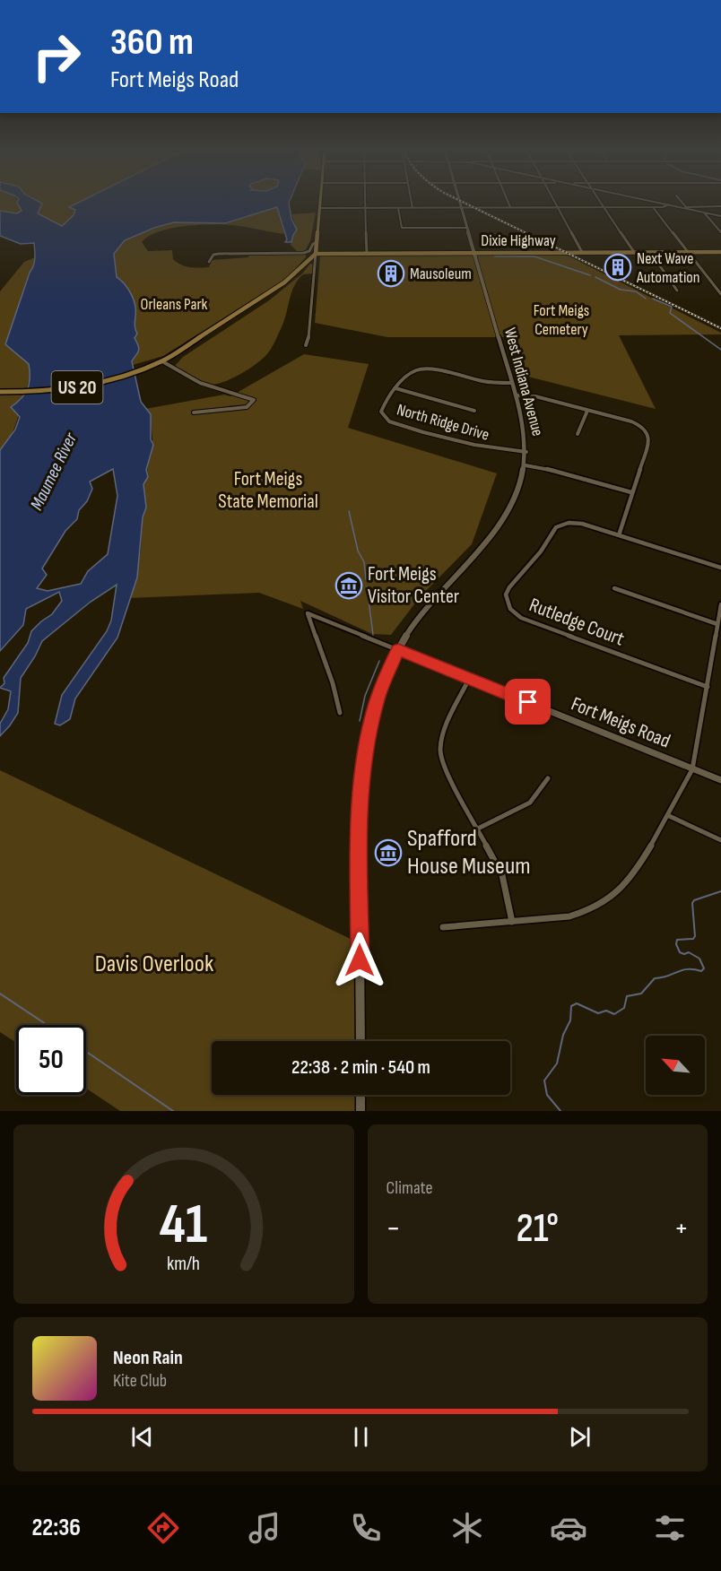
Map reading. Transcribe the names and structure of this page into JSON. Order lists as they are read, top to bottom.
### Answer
{
  "streets": {
    "main road": ["Dixie Highway", "West Indiana Avenue", "US 20"],
    "street": ["North Ridge Drive", "Rutledge Court", "Fort Meigs Road"]
  },
  "crossings": [
    ["Dixie Highway", "West Indiana Avenue"],
    ["Dixie Highway", "US 20"],
    ["West Indiana Avenue", "North Ridge Drive"],
    ["West Indiana Avenue", "Fort Meigs Road"]
  ],
  "water": ["Maumee River"],
  "parks": [
    "Orleans Park",
    "Fort Meigs Cemetery",
    "Fort Meigs State Memorial",
    "Davis Overlook"
  ],
  "places": {
    "building": ["Next Wave Automation", "Mausoleum"],
    "museum": ["Fort Meigs Visitor Center", "Spafford House Museum"]
  },
  "north": "top left",
  "page": {
    "turn": ["360 m", "Fort Meigs Road"],
    "limit": "50",
    "trip": "22:38 · 2 min · 540 m",
    "tile": "Climate",
    "heat": ["−", "21°", "+"],
    "song": ["Neon Rain", "Kite Club"],
    "tabs": "22:36",
    "gauge": ["41", "km/h"]
  }
}
